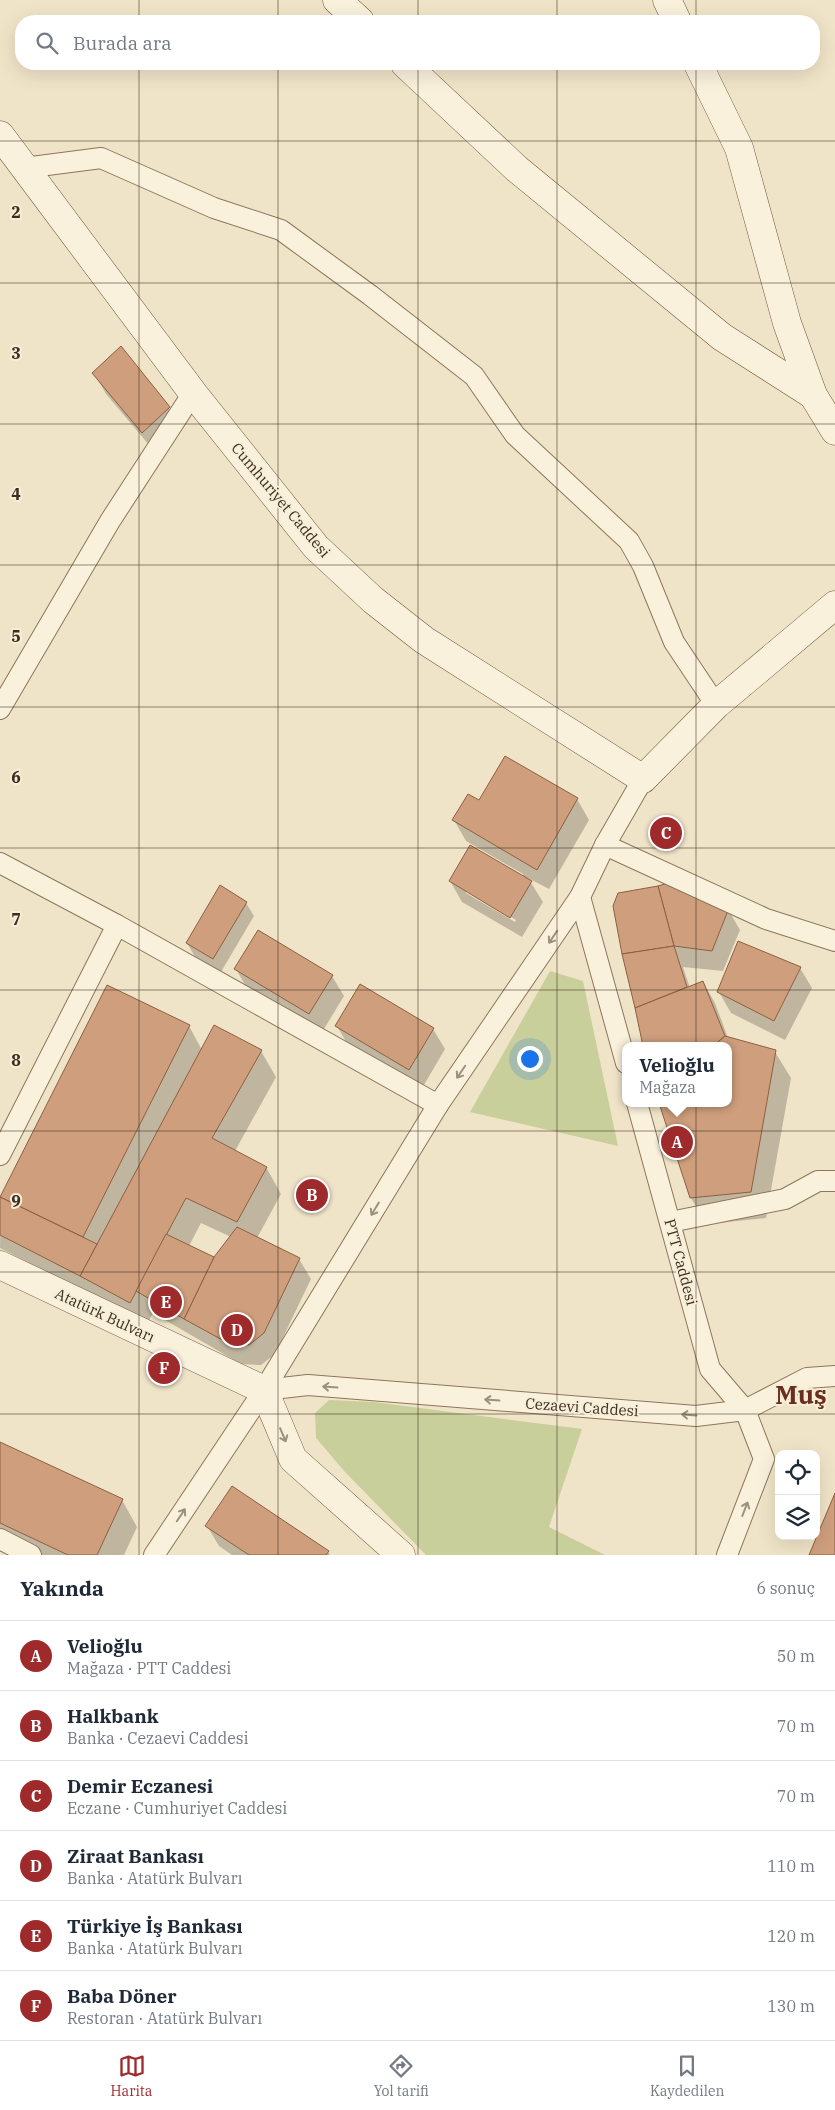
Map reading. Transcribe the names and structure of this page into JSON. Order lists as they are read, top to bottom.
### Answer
{
  "streets": {
    "street": [
      "Cumhuriyet Caddesi",
      "PTT Caddesi",
      "Atatürk Bulvarı",
      "Cezaevi Caddesi"
    ]
  },
  "crossings": [
    ["PTT Caddesi", "Cezaevi Caddesi"],
    ["Atatürk Bulvarı", "Cezaevi Caddesi"]
  ],
  "one_way": ["Cezaevi Caddesi"],
  "districts": ["Muş"],
  "page": {
    "search": "Burada ara",
    "pins": [
      "C",
      "A",
      "B",
      "E",
      "D",
      "F"
    ],
    "popup": ["Velioğlu", "Mağaza"],
    "heading": ["Yakında", "6 sonuç"],
    "list": [
      {
        "mark": "A",
        "name": "Velioğlu",
        "note": "Mağaza · PTT Caddesi",
        "value": "50 m"
      },
      {
        "mark": "B",
        "name": "Halkbank",
        "note": "Banka · Cezaevi Caddesi",
        "value": "70 m"
      },
      {
        "mark": "C",
        "name": "Demir Eczanesi",
        "note": "Eczane · Cumhuriyet Caddesi",
        "value": "70 m"
      },
      {
        "mark": "D",
        "name": "Ziraat Bankası",
        "note": "Banka · Atatürk Bulvarı",
        "value": "110 m"
      },
      {
        "mark": "E",
        "name": "Türkiye İş Bankası",
        "note": "Banka · Atatürk Bulvarı",
        "value": "120 m"
      },
      {
        "mark": "F",
        "name": "Baba Döner",
        "note": "Restoran · Atatürk Bulvarı",
        "value": "130 m"
      }
    ],
    "nav": ["Harita", "Yol tarifi", "Kaydedilen"]
  },
  "grid": {
    "rows": [
      "2",
      "3",
      "4",
      "5",
      "6",
      "7",
      "8",
      "9"
    ]
  }
}
